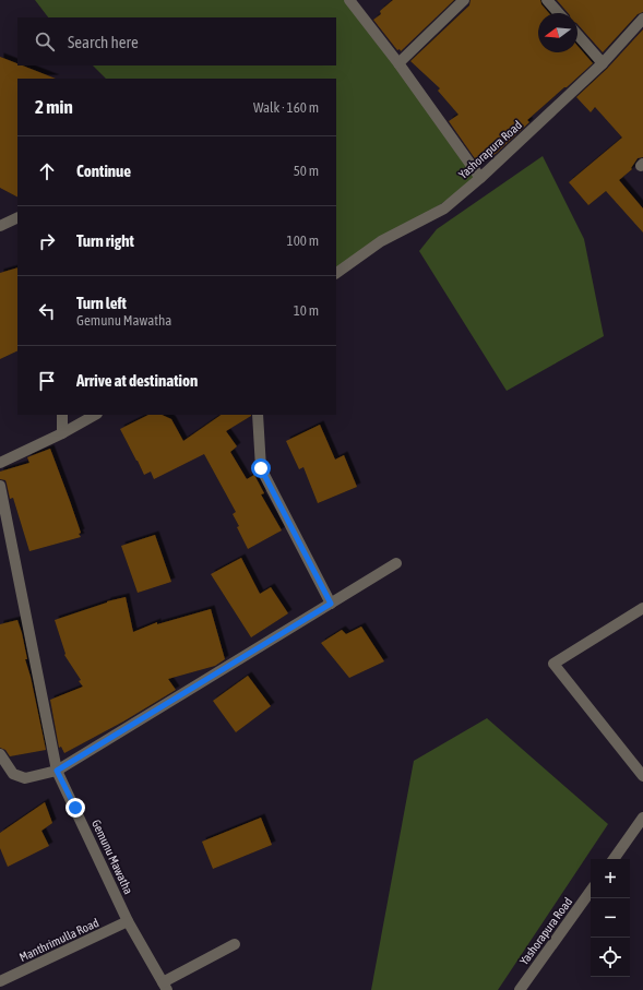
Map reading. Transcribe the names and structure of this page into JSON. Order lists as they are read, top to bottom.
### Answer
{
  "streets": {
    "street": ["Yashorapura Road", "Gemunu Mawatha", "Manthrimulla Road"]
  },
  "crossings": [
    ["Gemunu Mawatha", "Manthrimulla Road"]
  ],
  "north": "left",
  "page": {
    "search": "Search here",
    "heading": ["2 min", "Walk · 160 m"],
    "list": [
      ["Continue", "50 m"],
      ["Turn right", "100 m"],
      ["Turn left", "Gemunu Mawatha", "10 m"],
      "Arrive at destination"
    ],
    "map_buttons": ["+", "−"]
  }
}
